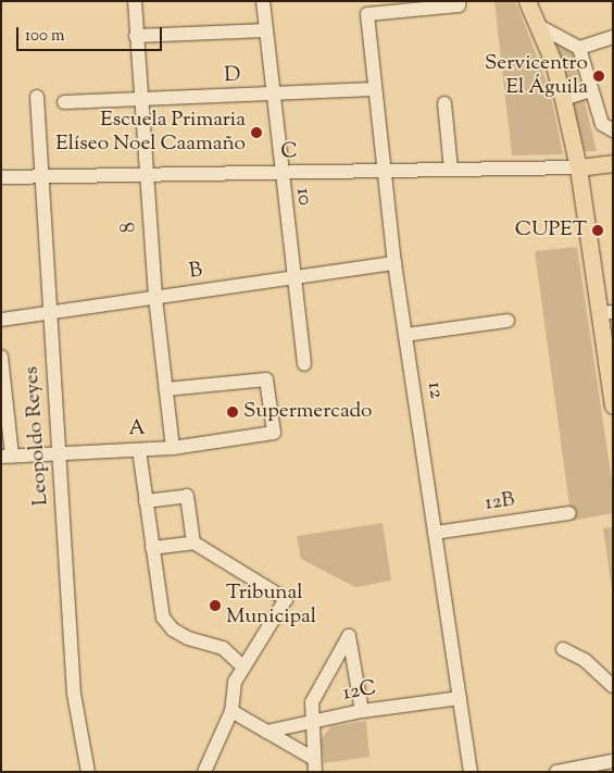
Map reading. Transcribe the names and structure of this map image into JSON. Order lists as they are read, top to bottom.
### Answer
{
  "streets": {
    "street": [
      "D",
      "C",
      "10",
      "8",
      "B",
      "12",
      "A",
      "Leopoldo Reyes",
      "12B",
      "12C"
    ]
  },
  "crossings": [
    ["D", "10"],
    ["D", "8"],
    ["D", "12"],
    ["C", "10"],
    ["C", "8"],
    ["C", "12"],
    ["C", "Leopoldo Reyes"],
    ["10", "B"],
    ["8", "B"],
    ["8", "A"],
    ["B", "12"],
    ["B", "Leopoldo Reyes"],
    ["12", "12B"],
    ["12", "12C"],
    ["A", "Leopoldo Reyes"]
  ],
  "places": [
    "Servicentro El Águila",
    "Escuela Primaria Elíseo Noel Caamaño",
    "CUPET",
    "Supermercado",
    "Tribunal Municipal"
  ],
  "scale_bar": "100 m"
}
